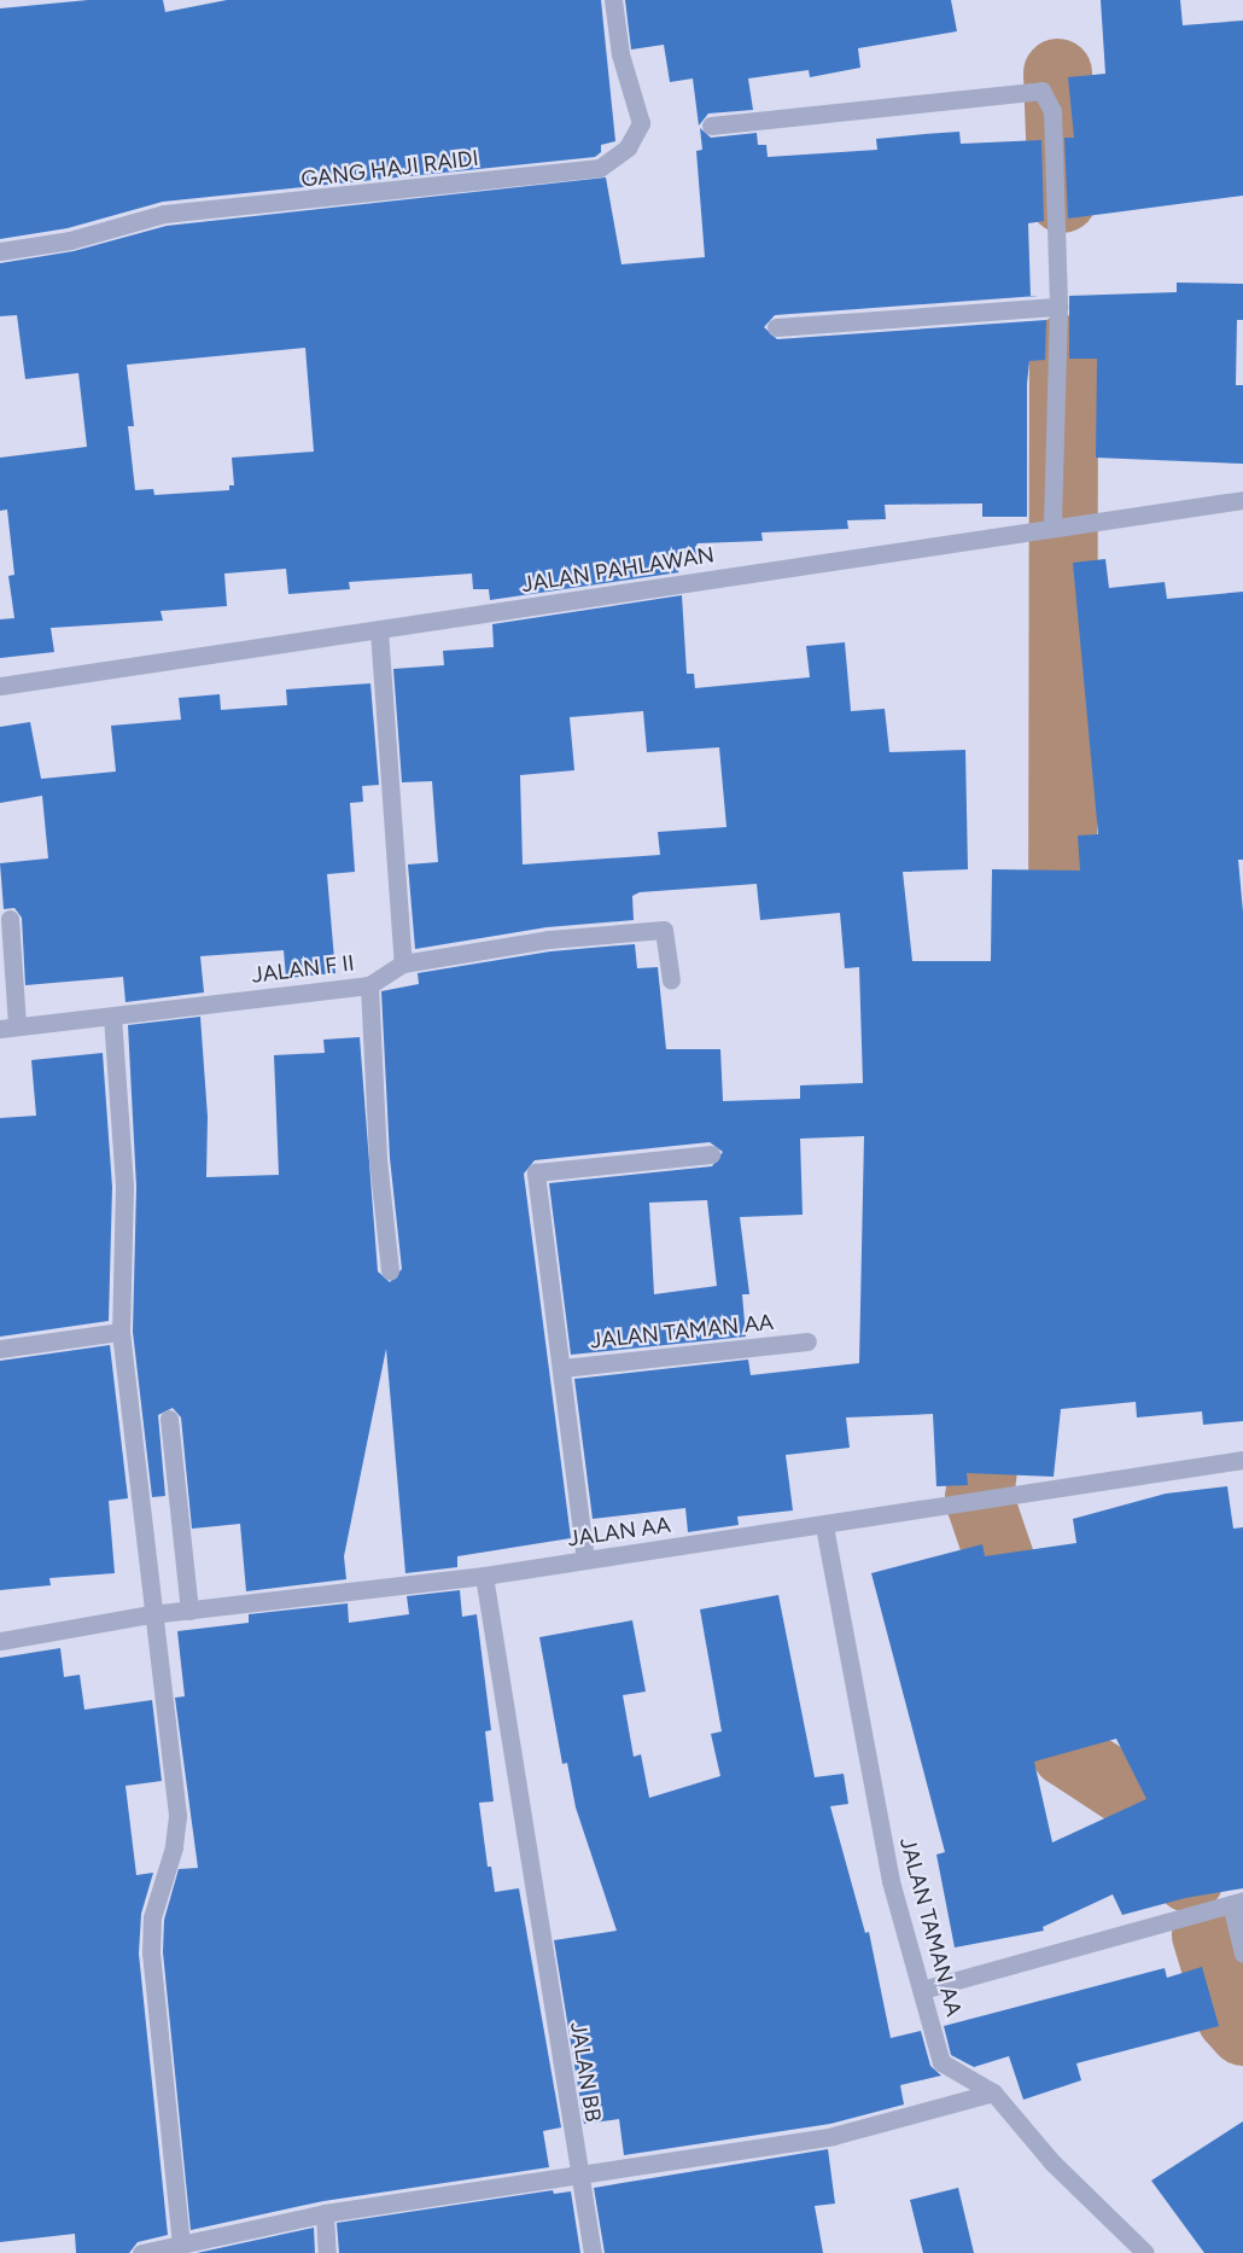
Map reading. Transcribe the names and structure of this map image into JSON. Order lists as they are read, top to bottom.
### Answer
{
  "streets": {
    "street": [
      "GANG HAJI RAIDI",
      "JALAN PAHLAWAN",
      "JALAN F II",
      "JALAN TAMAN AA",
      "JALAN AA",
      "JALAN BB"
    ]
  },
  "crossings": [
    ["JALAN TAMAN AA", "JALAN AA"],
    ["JALAN AA", "JALAN BB"]
  ]
}
